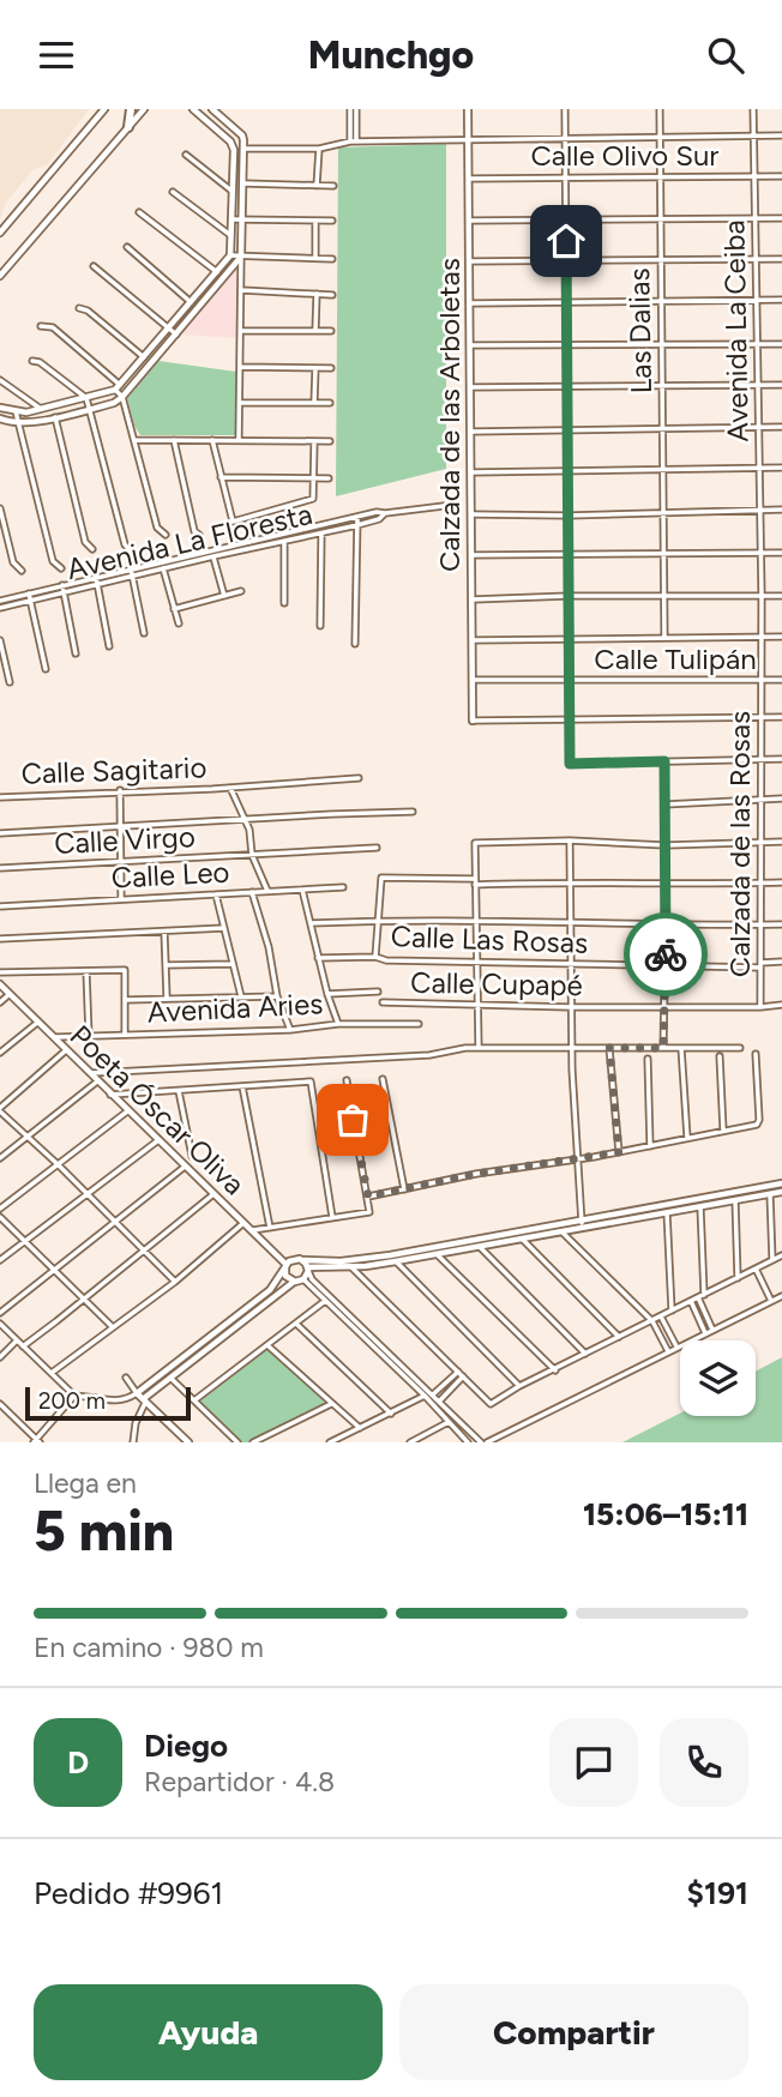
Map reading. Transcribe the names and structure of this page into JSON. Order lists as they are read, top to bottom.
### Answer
{
  "streets": {
    "street": [
      "Calle Olivo Sur",
      "Las Dalias",
      "Avenida La Ceiba",
      "Calzada de las Arboletas",
      "Avenida La Floresta",
      "Calle Tulipán",
      "Calle Sagitario",
      "Calle Virgo",
      "Calzada de las Rosas",
      "Calle Leo",
      "Calle Las Rosas",
      "Calle Cupapé",
      "Avenida Aries",
      "Poeta Óscar Oliva"
    ]
  },
  "crossings": [
    ["Calle Olivo Sur", "Las Dalias"],
    ["Calle Olivo Sur", "Avenida La Ceiba"],
    ["Calle Olivo Sur", "Calzada de las Arboletas"],
    ["Avenida La Ceiba", "Calzada de las Rosas"],
    ["Calzada de las Arboletas", "Calle Tulipán"],
    ["Calle Tulipán", "Calzada de las Rosas"],
    ["Calzada de las Rosas", "Calle Las Rosas"],
    ["Calzada de las Rosas", "Calle Cupapé"],
    ["Avenida Aries", "Poeta Óscar Oliva"]
  ],
  "scale_bar": "200 m",
  "page": {
    "header": "Munchgo",
    "scale": "200 m",
    "heading": ["5 min", "Llega en", "15:06–15:11"],
    "panel": [
      "Diego",
      "Repartidor · 4.8",
      "Pedido #9961",
      "$191"
    ],
    "bar": "En camino · 980 m",
    "round": "D",
    "buttons": ["Ayuda", "Compartir"]
  }
}
